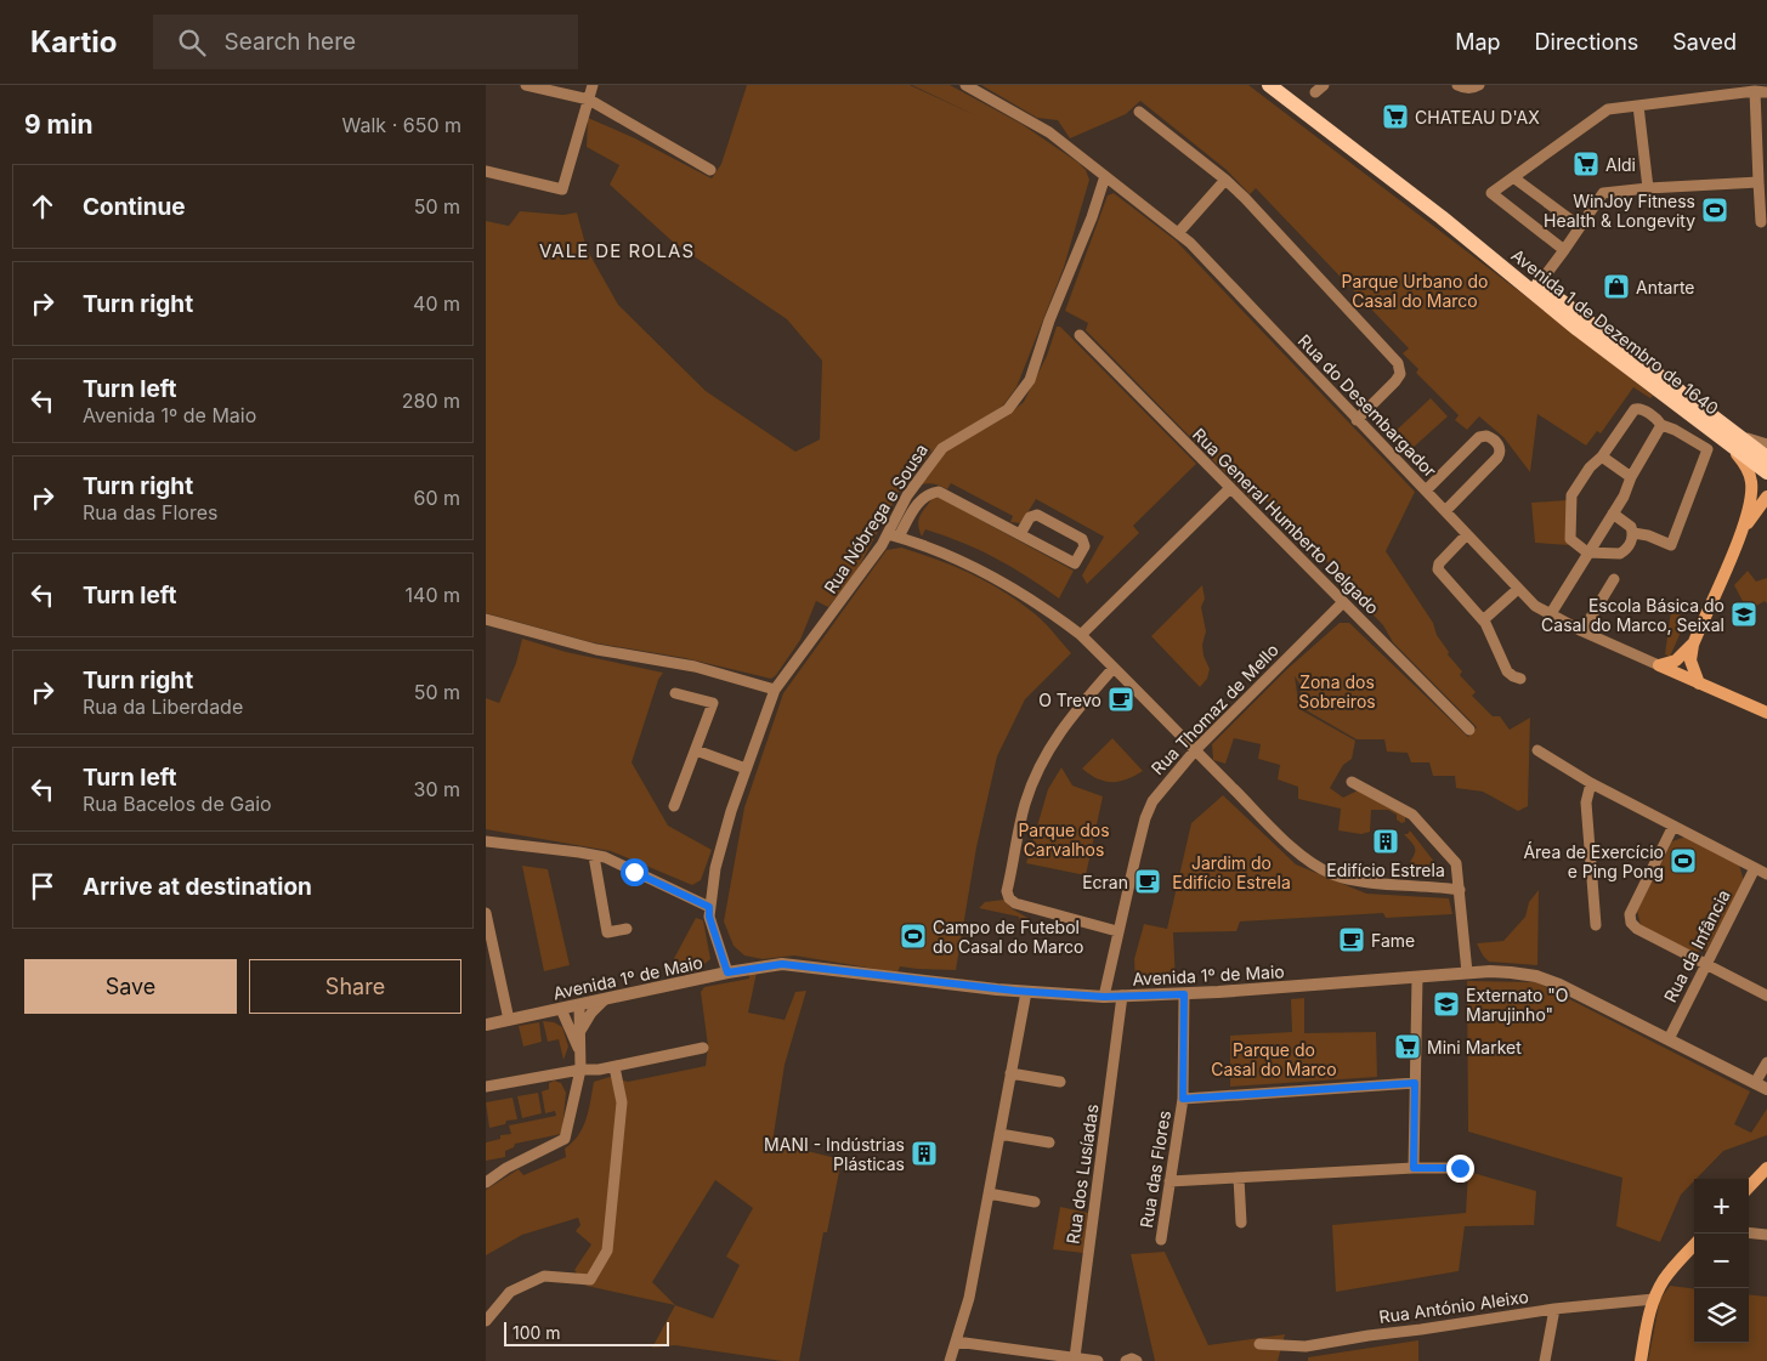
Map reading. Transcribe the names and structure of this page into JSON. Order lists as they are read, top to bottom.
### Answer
{
  "streets": {
    "main road": ["Avenida 1 de Dezembro de 1640", "Rua do Desembargador"],
    "street": [
      "Rua Nóbrega e Sousa",
      "Rua General Humberto Delgado",
      "Rua Thomaz de Mello",
      "Rua da Infância",
      "Avenida 1º de Maio",
      "Rua das Flores",
      "Rua dos Lusíadas",
      "Rua António Aleixo"
    ]
  },
  "crossings": [
    ["Rua do Desembargador", "Rua Nóbrega e Sousa"],
    ["Rua General Humberto Delgado", "Rua Thomaz de Mello"],
    ["Rua Thomaz de Mello", "Avenida 1º de Maio"],
    ["Rua da Infância", "Avenida 1º de Maio"],
    ["Avenida 1º de Maio", "Rua das Flores"],
    ["Avenida 1º de Maio", "Rua dos Lusíadas"]
  ],
  "districts": ["VALE DE ROLAS"],
  "parks": [
    "Parque Urbano do Casal do Marco",
    "Zona dos Sobreiros",
    "Parque dos Carvalhos",
    "Jardim do Edifício Estrela",
    "Parque do Casal do Marco"
  ],
  "places": {
    "supermarket": ["CHATEAU D'AX", "Aldi", "Mini Market"],
    "sports": ["WinJoy Fitness Health & Longevity", "Área de Exercício e Ping Pong", "Campo de Futebol do Casal do Marco"],
    "shop": ["Antarte"],
    "school or university": ["Escola Básica do Casal do Marco, Seixal", "Externato \"O Marujinho\""],
    "cafe": ["O Trevo", "Ecran", "Fame"],
    "building": ["Edifício Estrela", "MANI - Indústrias Plásticas"]
  },
  "scale_bar": "100 m",
  "page": {
    "header": "Kartio",
    "search": "Search here",
    "nav": ["Map", "Directions", "Saved"],
    "heading": ["9 min", "Walk · 650 m"],
    "list": [
      ["Continue", "50 m"],
      ["Turn right", "40 m"],
      ["Turn left", "Avenida 1º de Maio", "280 m"],
      ["Turn right", "Rua das Flores", "60 m"],
      ["Turn left", "140 m"],
      ["Turn right", "Rua da Liberdade", "50 m"],
      ["Turn left", "Rua Bacelos de Gaio", "30 m"],
      "Arrive at destination"
    ],
    "buttons": ["Save", "Share"],
    "map_buttons": ["+", "−"],
    "scale": "100 m"
  }
}
